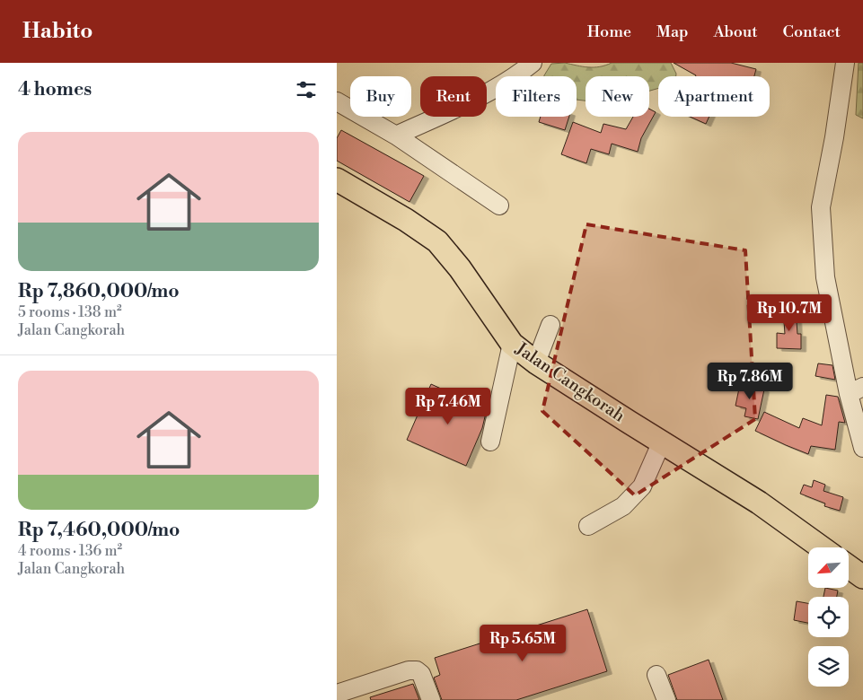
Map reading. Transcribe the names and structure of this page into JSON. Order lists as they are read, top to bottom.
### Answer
{
  "streets": {
    "main road": ["Jalan Cangkorah"]
  },
  "north": "bottom left",
  "page": {
    "header": "Habito",
    "nav": [
      "Home",
      "Map",
      "About",
      "Contact"
    ],
    "heading": "4 homes",
    "chip": [
      "Buy",
      "Rent",
      "Filters",
      "New",
      "Apartment"
    ],
    "list": [
      {
        "name": "Rp 7,860,000/mo",
        "note": "5 rooms · 138 m² · Jalan Cangkorah"
      },
      {
        "name": "Rp 7,460,000/mo",
        "note": "4 rooms · 136 m² · Jalan Cangkorah"
      }
    ],
    "price": [
      "Rp 10.7M",
      "Rp 7.86M",
      "Rp 7.46M",
      "Rp 5.65M"
    ]
  }
}
